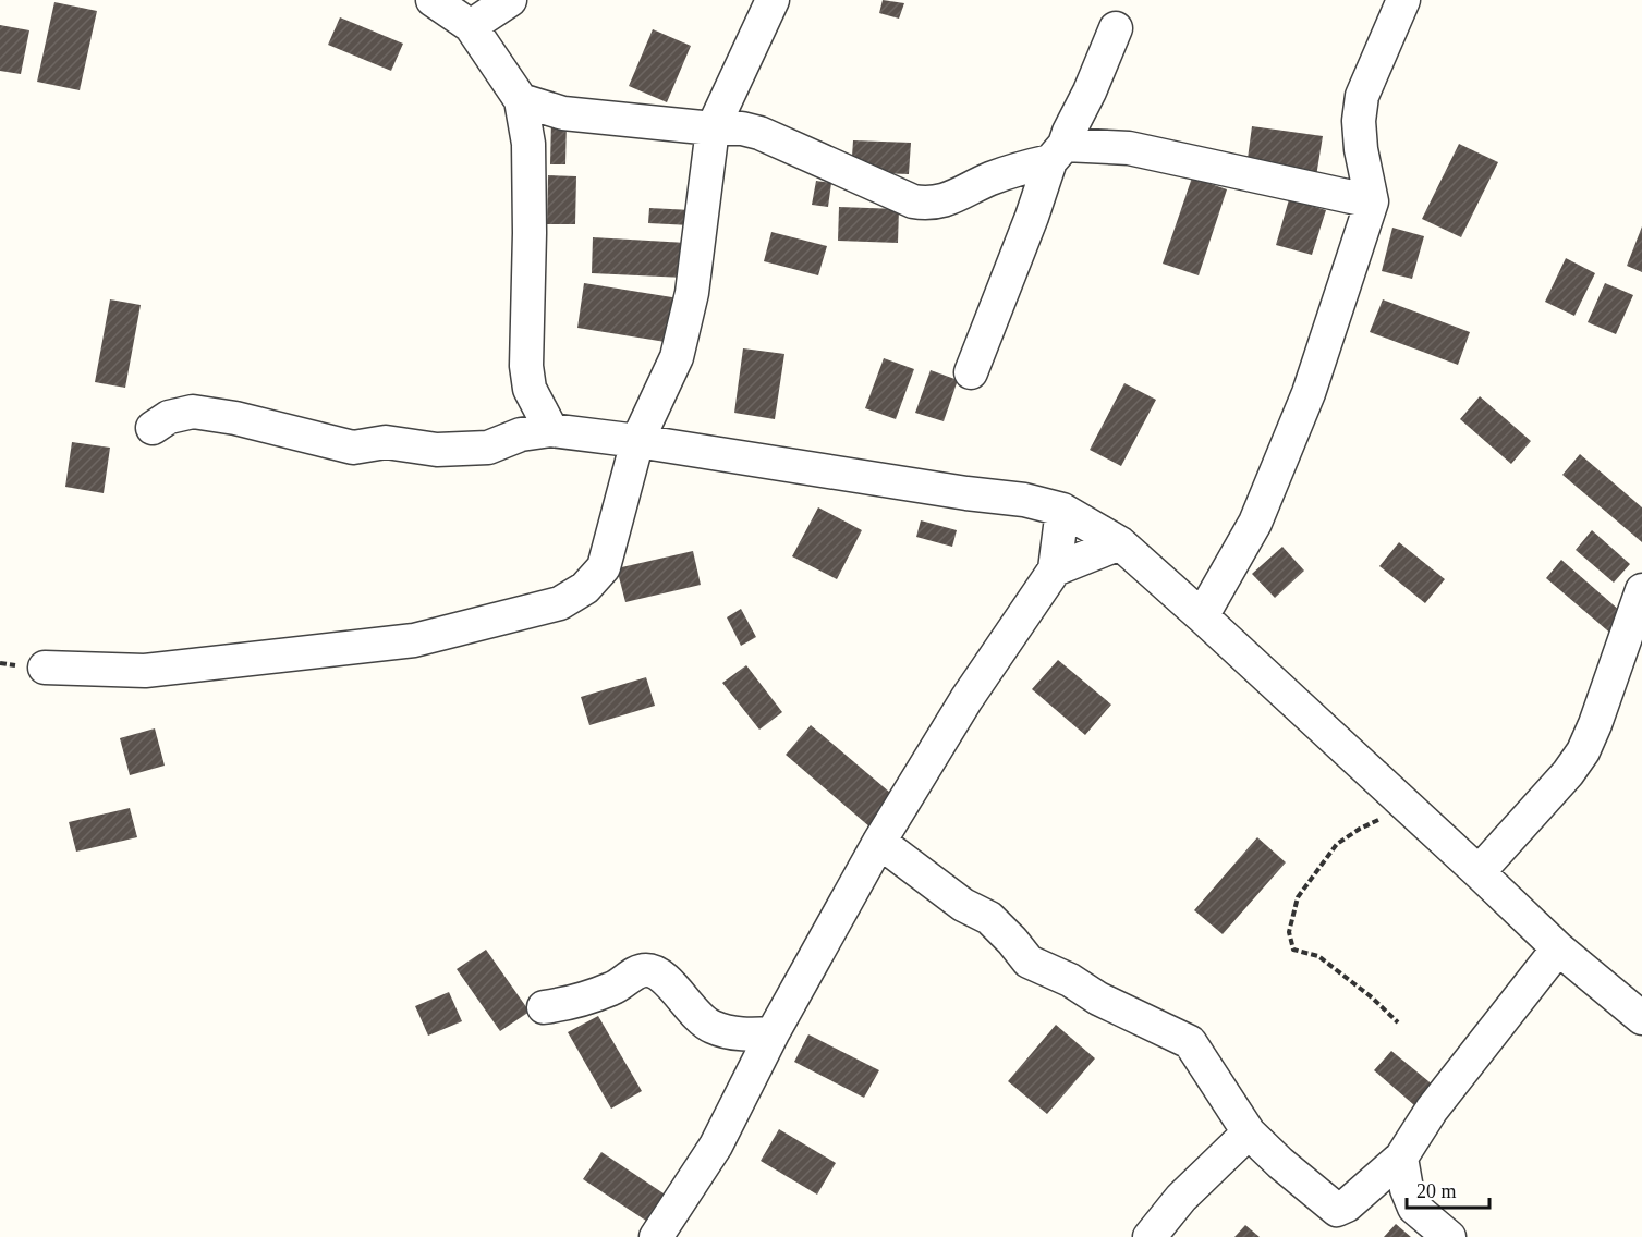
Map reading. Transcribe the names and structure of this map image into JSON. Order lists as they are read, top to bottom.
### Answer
{
  "scale_bar": "20 m"
}
